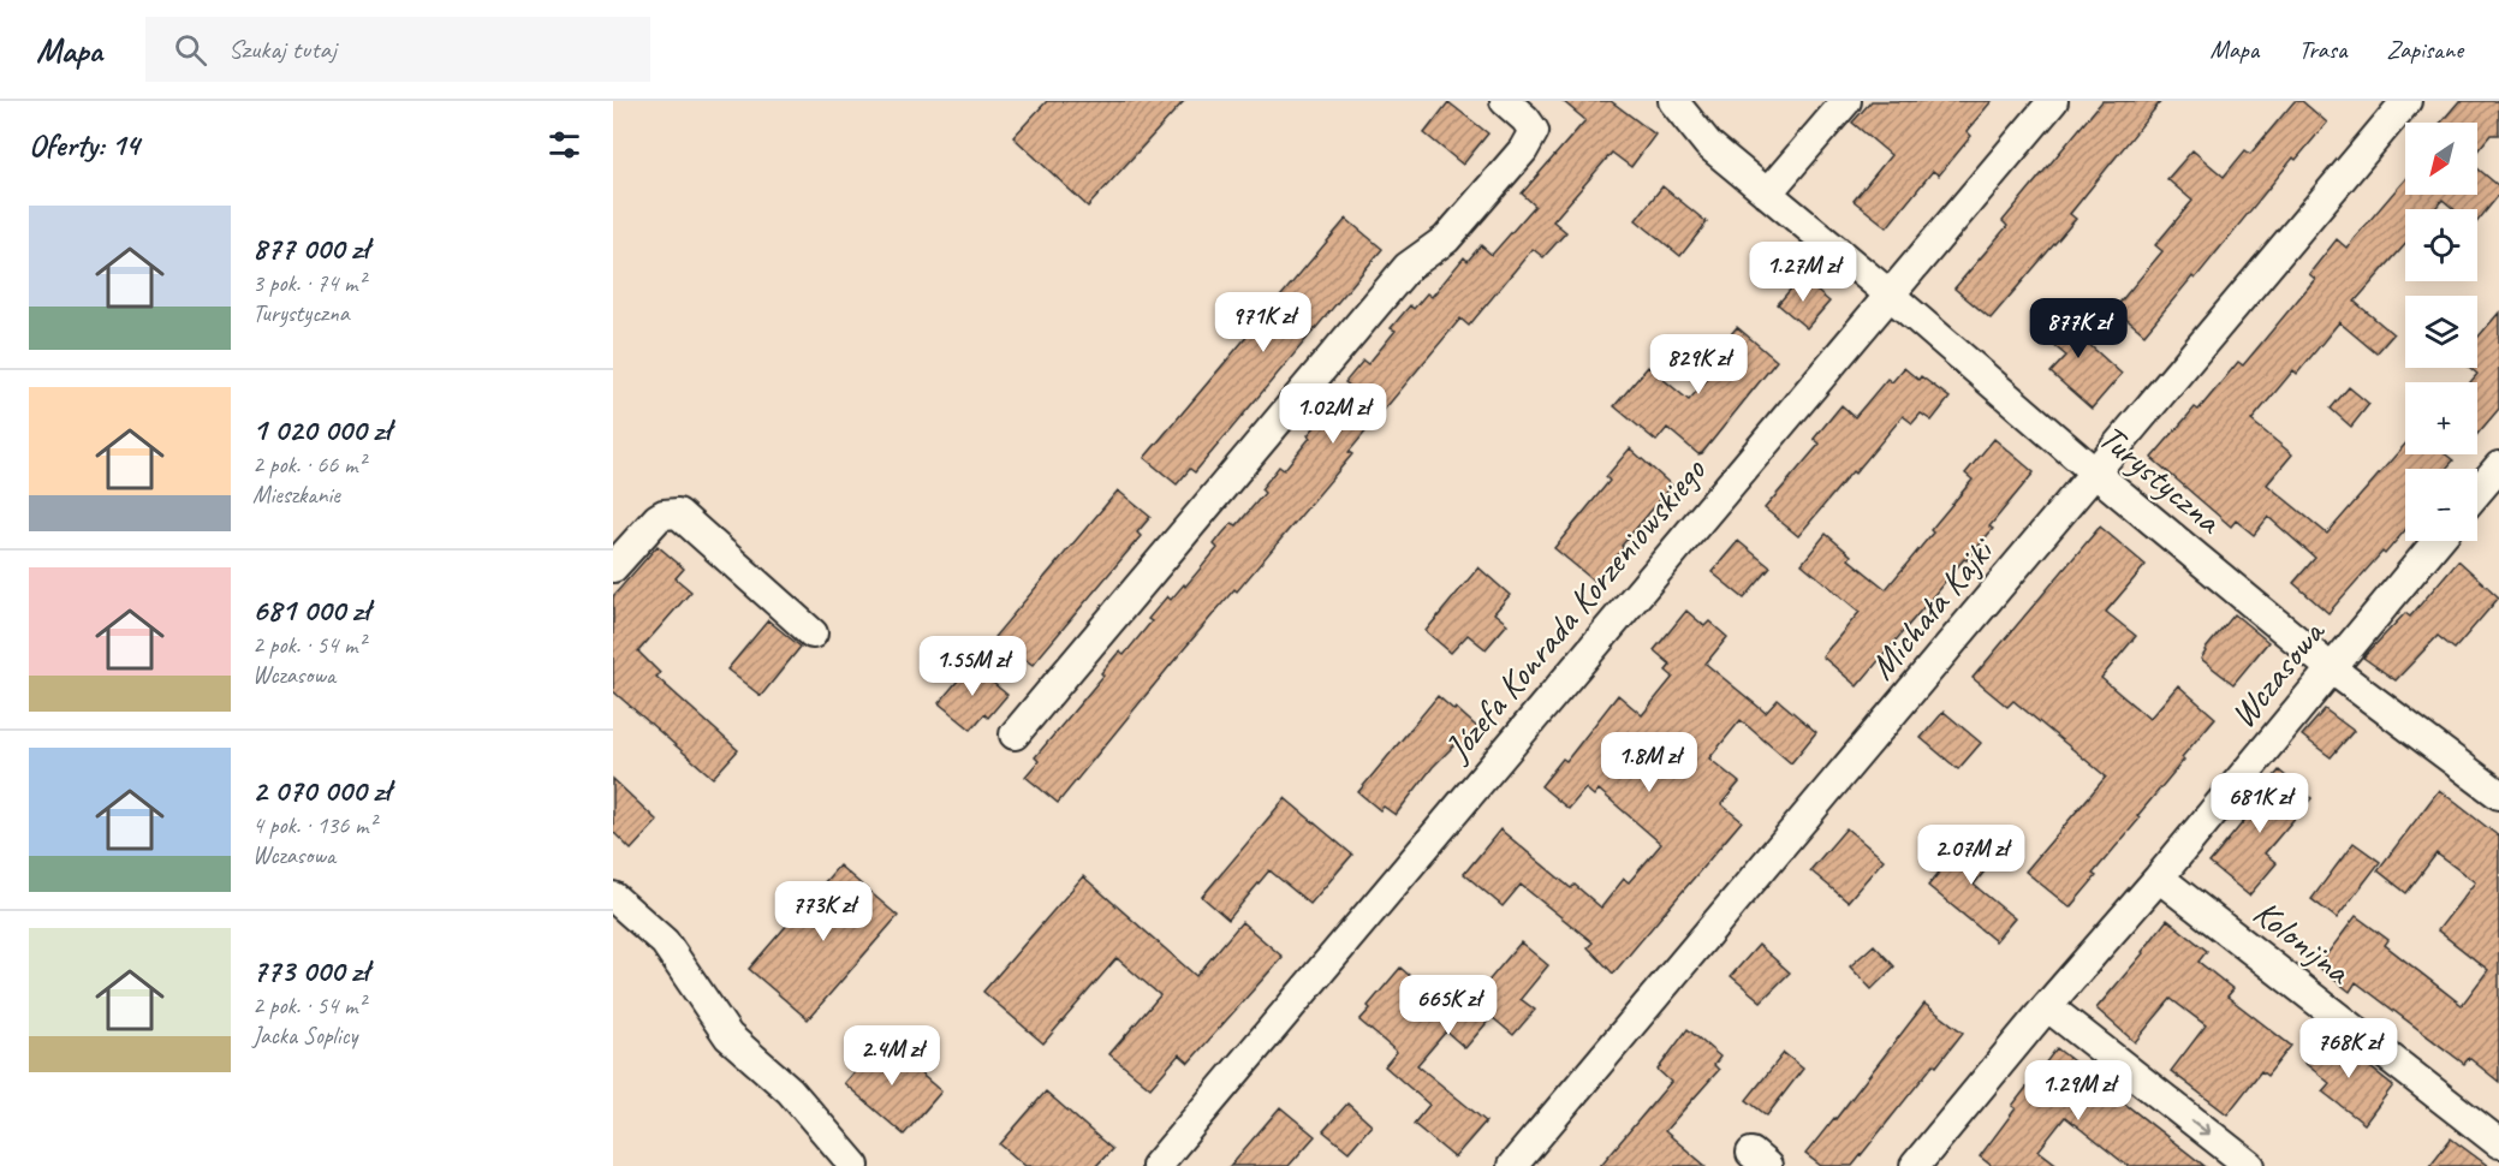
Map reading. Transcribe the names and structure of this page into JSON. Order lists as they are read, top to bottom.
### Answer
{
  "streets": {
    "street": [
      "Turystyczna",
      "Józefa Konrada Korzeniowskiego",
      "Michała Kajki",
      "Wczasowa",
      "Kolonijna"
    ]
  },
  "crossings": [
    ["Turystyczna", "Józefa Konrada Korzeniowskiego"],
    ["Turystyczna", "Michała Kajki"],
    ["Turystyczna", "Wczasowa"],
    ["Wczasowa", "Kolonijna"]
  ],
  "north": "bottom left",
  "page": {
    "header": "Mapa",
    "search": "Szukaj tutaj",
    "nav": ["Mapa", "Trasa", "Zapisane"],
    "heading": "Oferty: 14",
    "map_buttons": ["+", "−"],
    "list": [
      {
        "name": "877 000 zł",
        "note": "3 pok. · 74 m² · Turystyczna"
      },
      {
        "name": "1 020 000 zł",
        "note": "2 pok. · 66 m² · Mieszkanie"
      },
      {
        "name": "681 000 zł",
        "note": "2 pok. · 54 m² · Wczasowa"
      },
      {
        "name": "2 070 000 zł",
        "note": "4 pok. · 136 m² · Wczasowa"
      },
      {
        "name": "773 000 zł",
        "note": "2 pok. · 54 m² · Jacka Soplicy"
      }
    ],
    "price": [
      "1.27M zł",
      "971K zł",
      "877K zł",
      "829K zł",
      "1.02M zł",
      "1.55M zł",
      "1.8M zł",
      "681K zł",
      "2.07M zł",
      "773K zł",
      "665K zł",
      "768K zł",
      "2.4M zł",
      "1.29M zł"
    ]
  }
}
